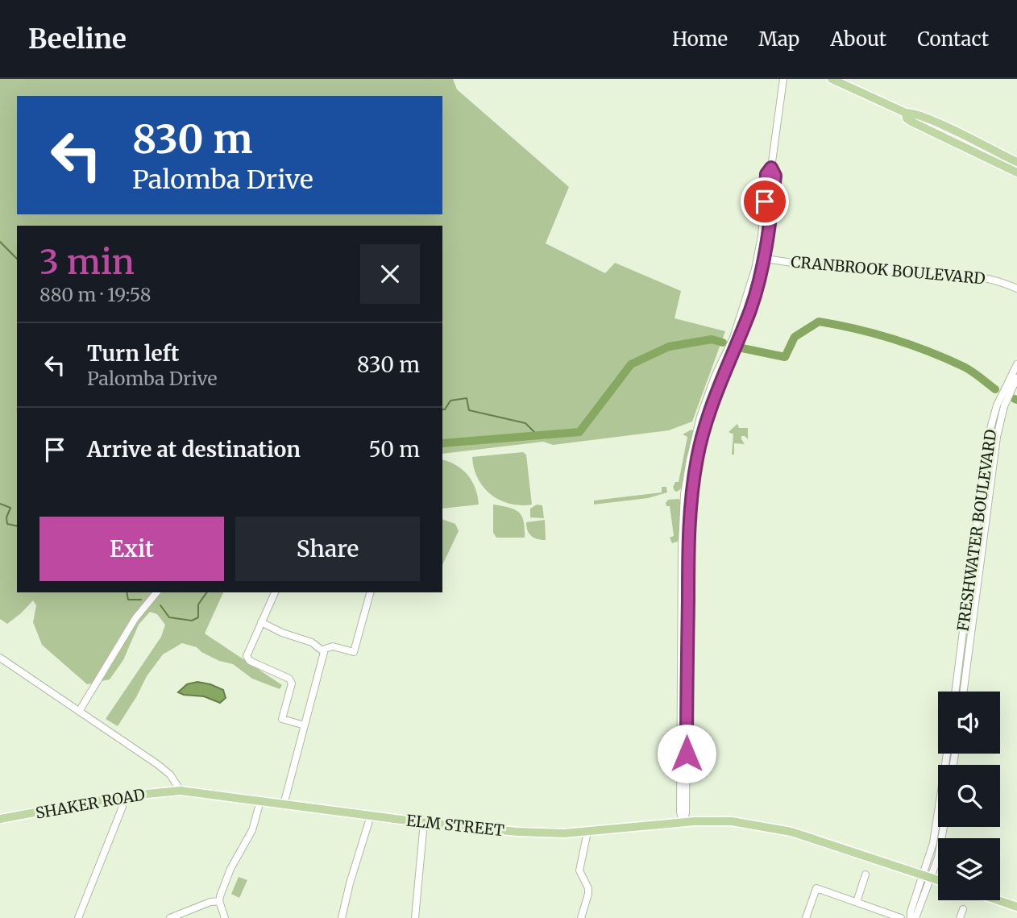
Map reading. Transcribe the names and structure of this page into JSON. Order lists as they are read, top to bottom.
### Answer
{
  "streets": {
    "main road": ["SHAKER ROAD", "ELM STREET"],
    "street": ["CRANBROOK BOULEVARD", "FRESHWATER BOULEVARD"]
  },
  "crossings": [
    ["SHAKER ROAD", "ELM STREET"]
  ],
  "page": {
    "header": "Beeline",
    "nav": [
      "Home",
      "Map",
      "About",
      "Contact"
    ],
    "turn": ["830 m", "Palomba Drive"],
    "heading": ["3 min", "880 m · 19:58"],
    "list": [
      {
        "name": "Turn left",
        "note": "Palomba Drive",
        "value": "830 m"
      },
      {
        "name": "Arrive at destination",
        "value": "50 m"
      }
    ],
    "buttons": ["Exit", "Share"]
  }
}
